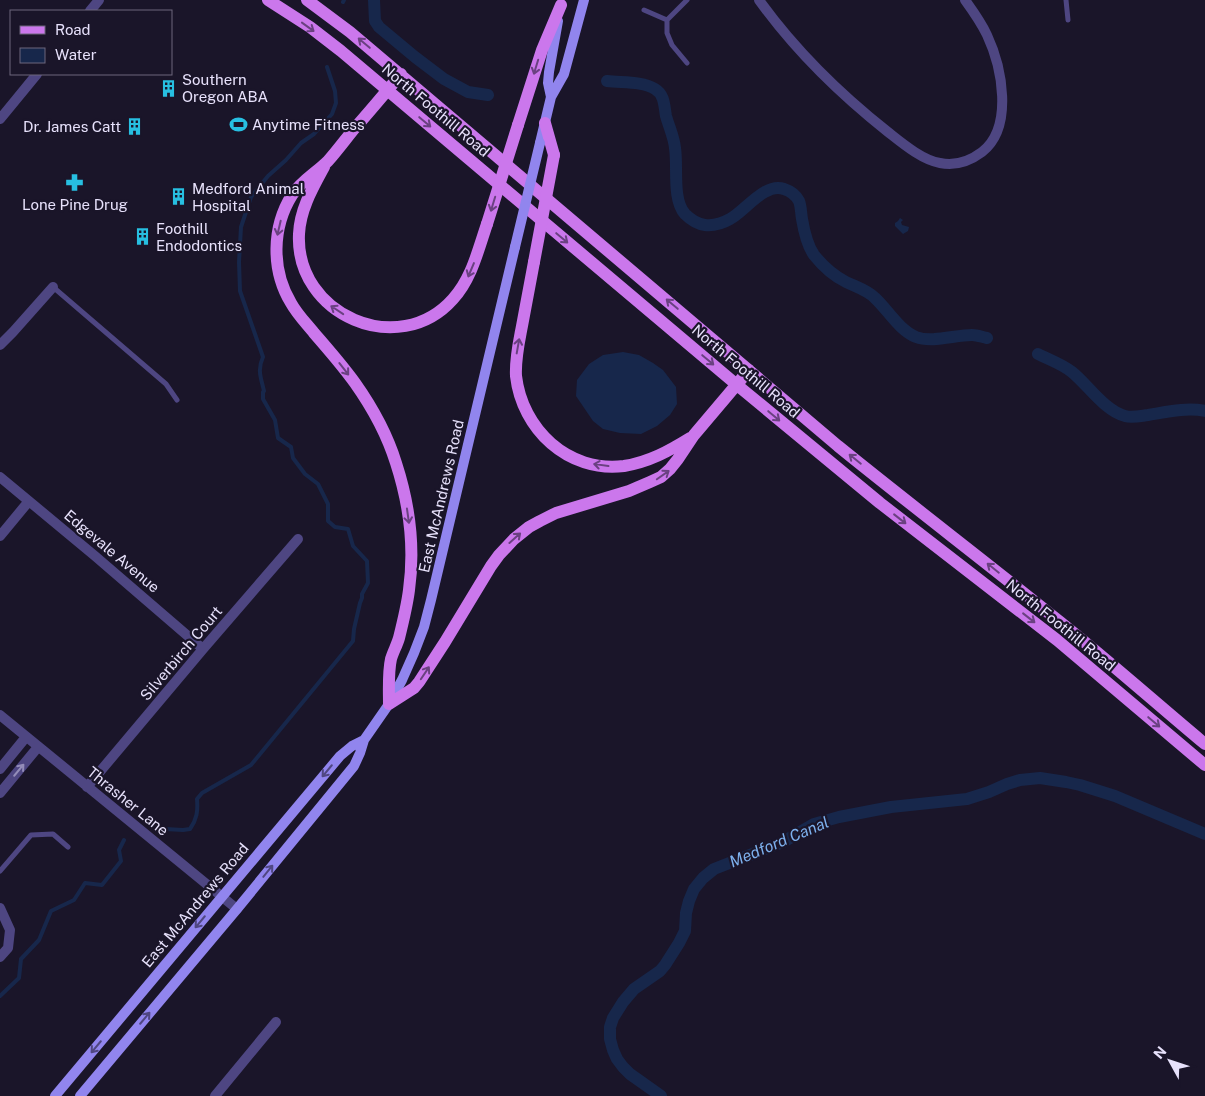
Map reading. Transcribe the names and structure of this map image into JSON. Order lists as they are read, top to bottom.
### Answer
{
  "streets": {
    "main road": ["North Foothill Road", "East McAndrews Road"],
    "street": ["Edgevale Avenue", "Silverbirch Court", "Thrasher Lane"]
  },
  "crossings": [
    ["East McAndrews Road", "Thrasher Lane"],
    ["Edgevale Avenue", "Silverbirch Court"],
    ["Silverbirch Court", "Thrasher Lane"]
  ],
  "water": ["Medford Canal"],
  "places": {
    "building": [
      "Southern Oregon ABA",
      "Dr. James Catt",
      "Medford Animal Hospital",
      "Foothill Endodontics"
    ],
    "sports": ["Anytime Fitness"],
    "pharmacy": ["Lone Pine Drug"]
  },
  "legend": ["Road", "Water"],
  "north": "top left"
}
